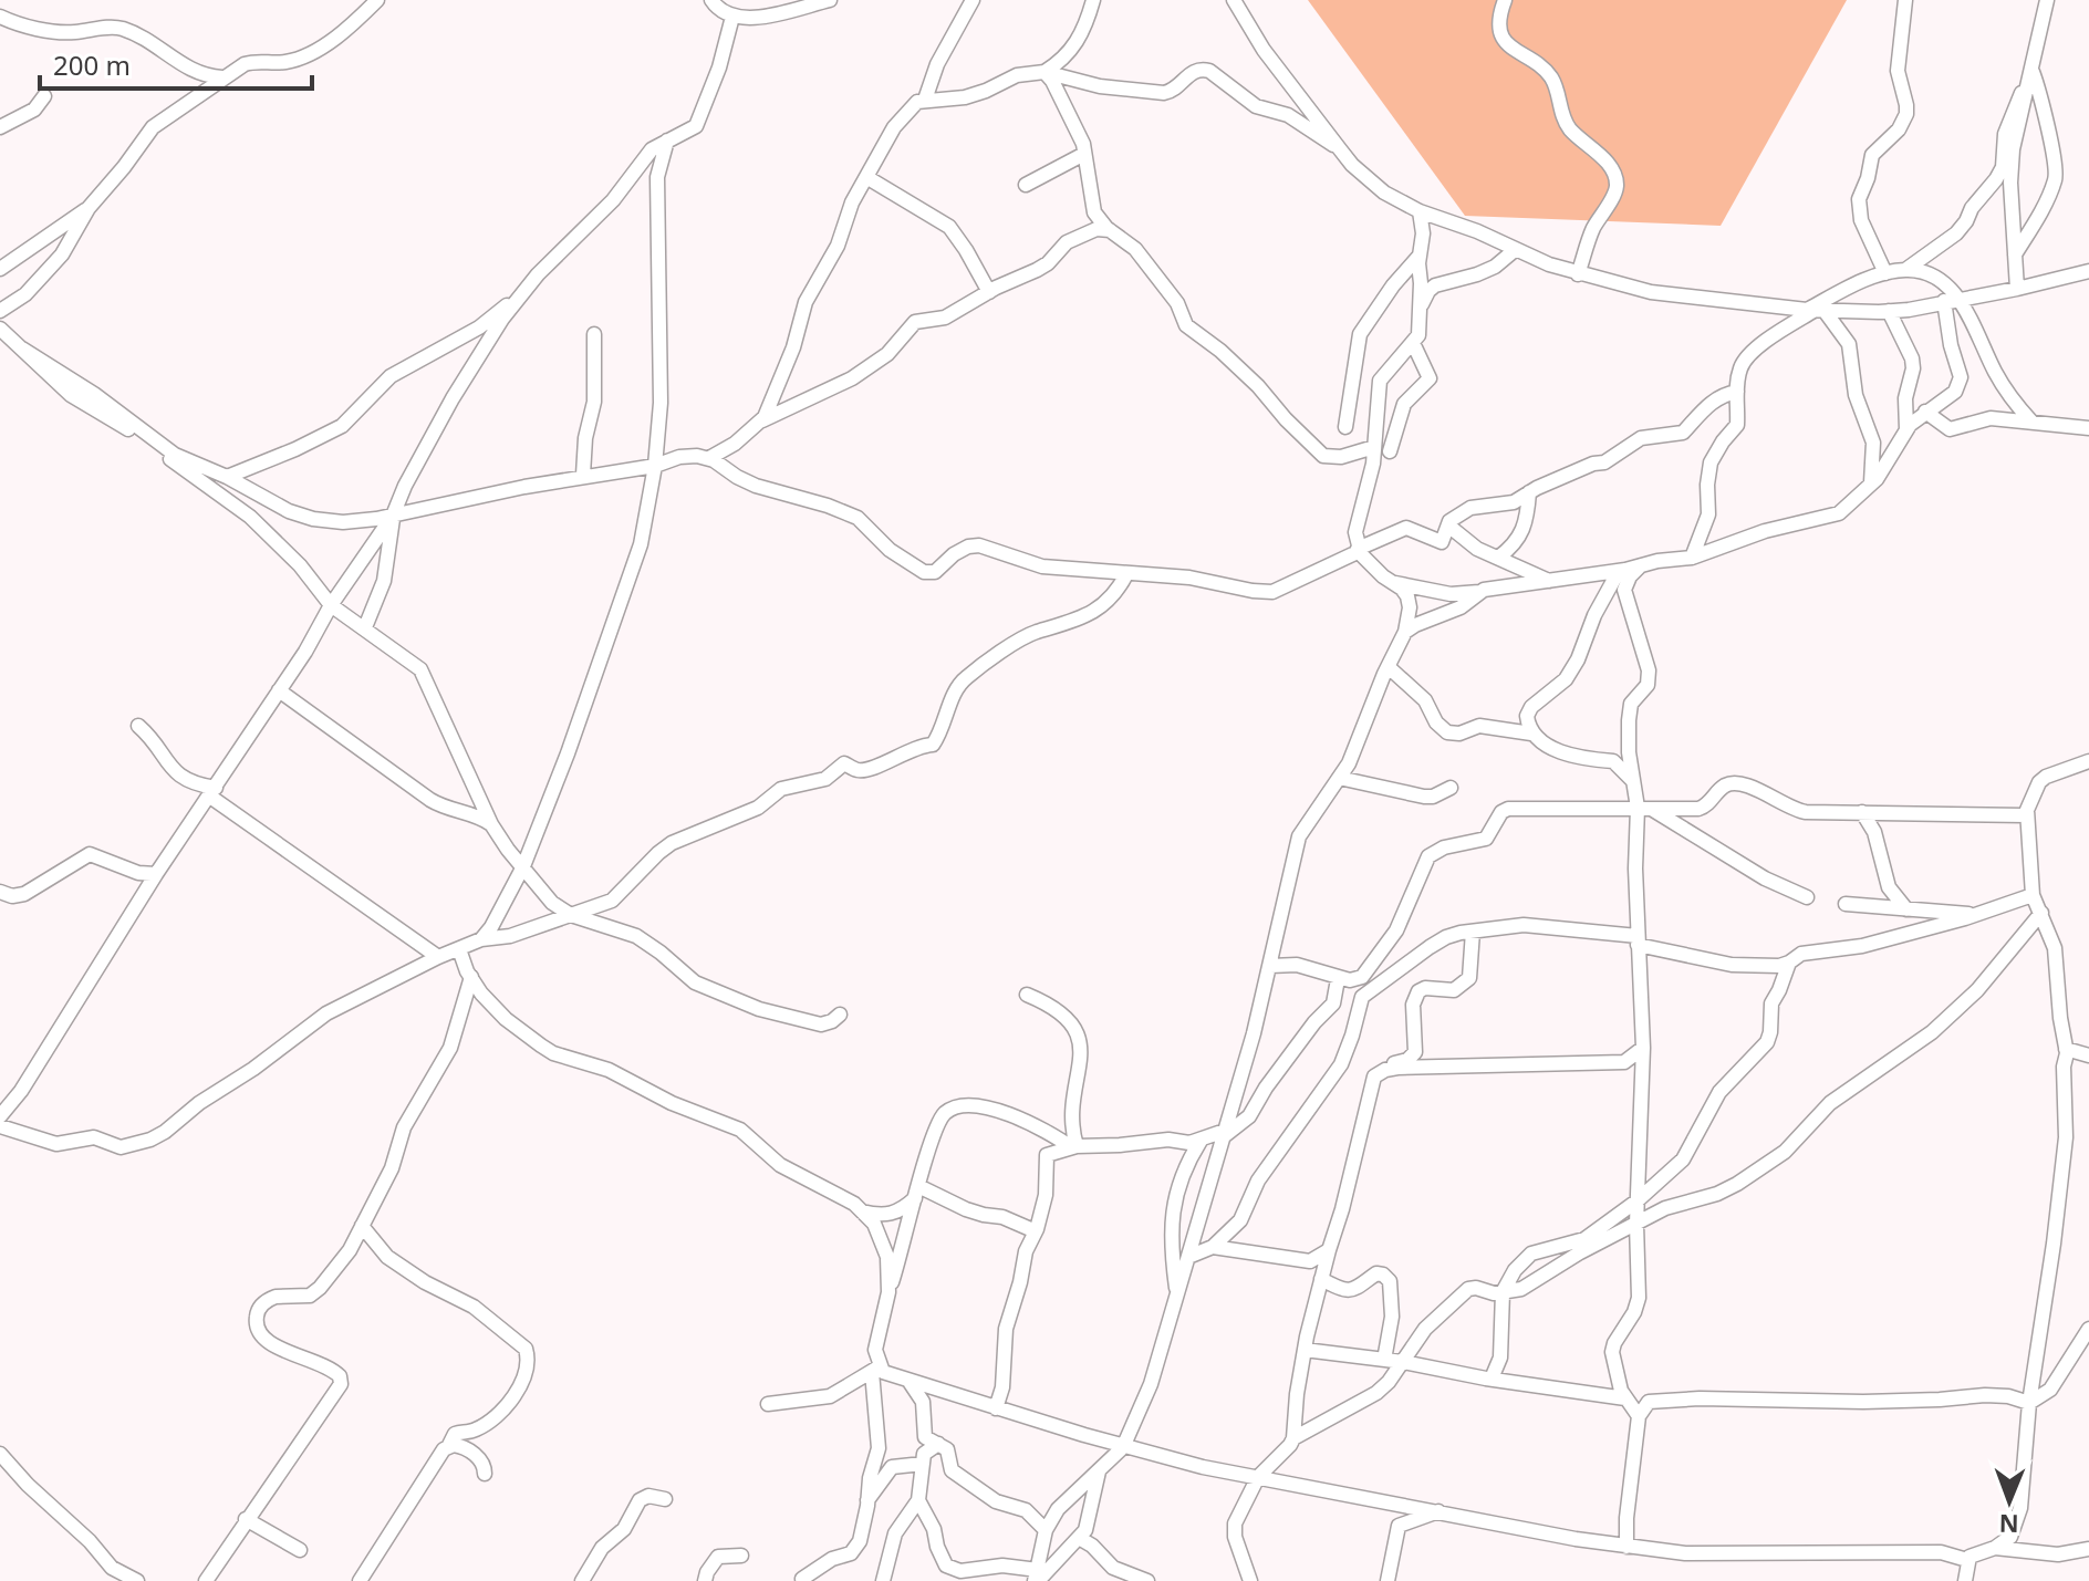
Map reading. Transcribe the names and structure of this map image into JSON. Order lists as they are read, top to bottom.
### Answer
{
  "scale_bar": "200 m",
  "north": "bottom"
}
